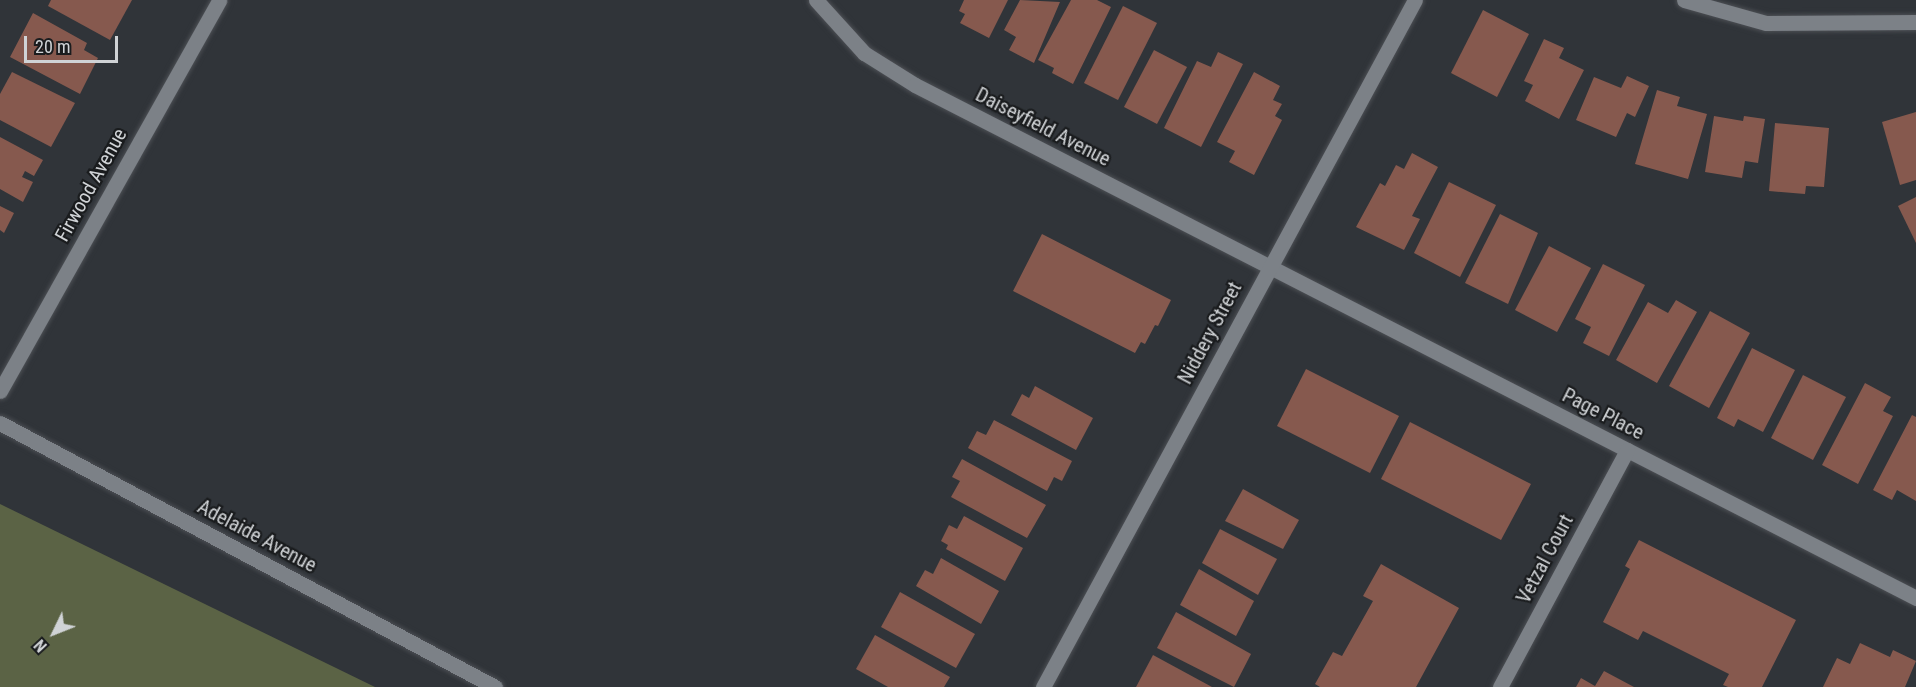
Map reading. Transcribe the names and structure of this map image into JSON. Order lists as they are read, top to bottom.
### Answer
{
  "streets": {
    "street": [
      "Daiseyfield Avenue",
      "Firwood Avenue",
      "Niddery Street",
      "Page Place",
      "Adelaide Avenue",
      "Vetzal Court"
    ]
  },
  "crossings": [
    ["Daiseyfield Avenue", "Niddery Street"],
    ["Daiseyfield Avenue", "Page Place"],
    ["Niddery Street", "Page Place"],
    ["Page Place", "Vetzal Court"]
  ],
  "scale_bar": "20 m",
  "north": "bottom left"
}
